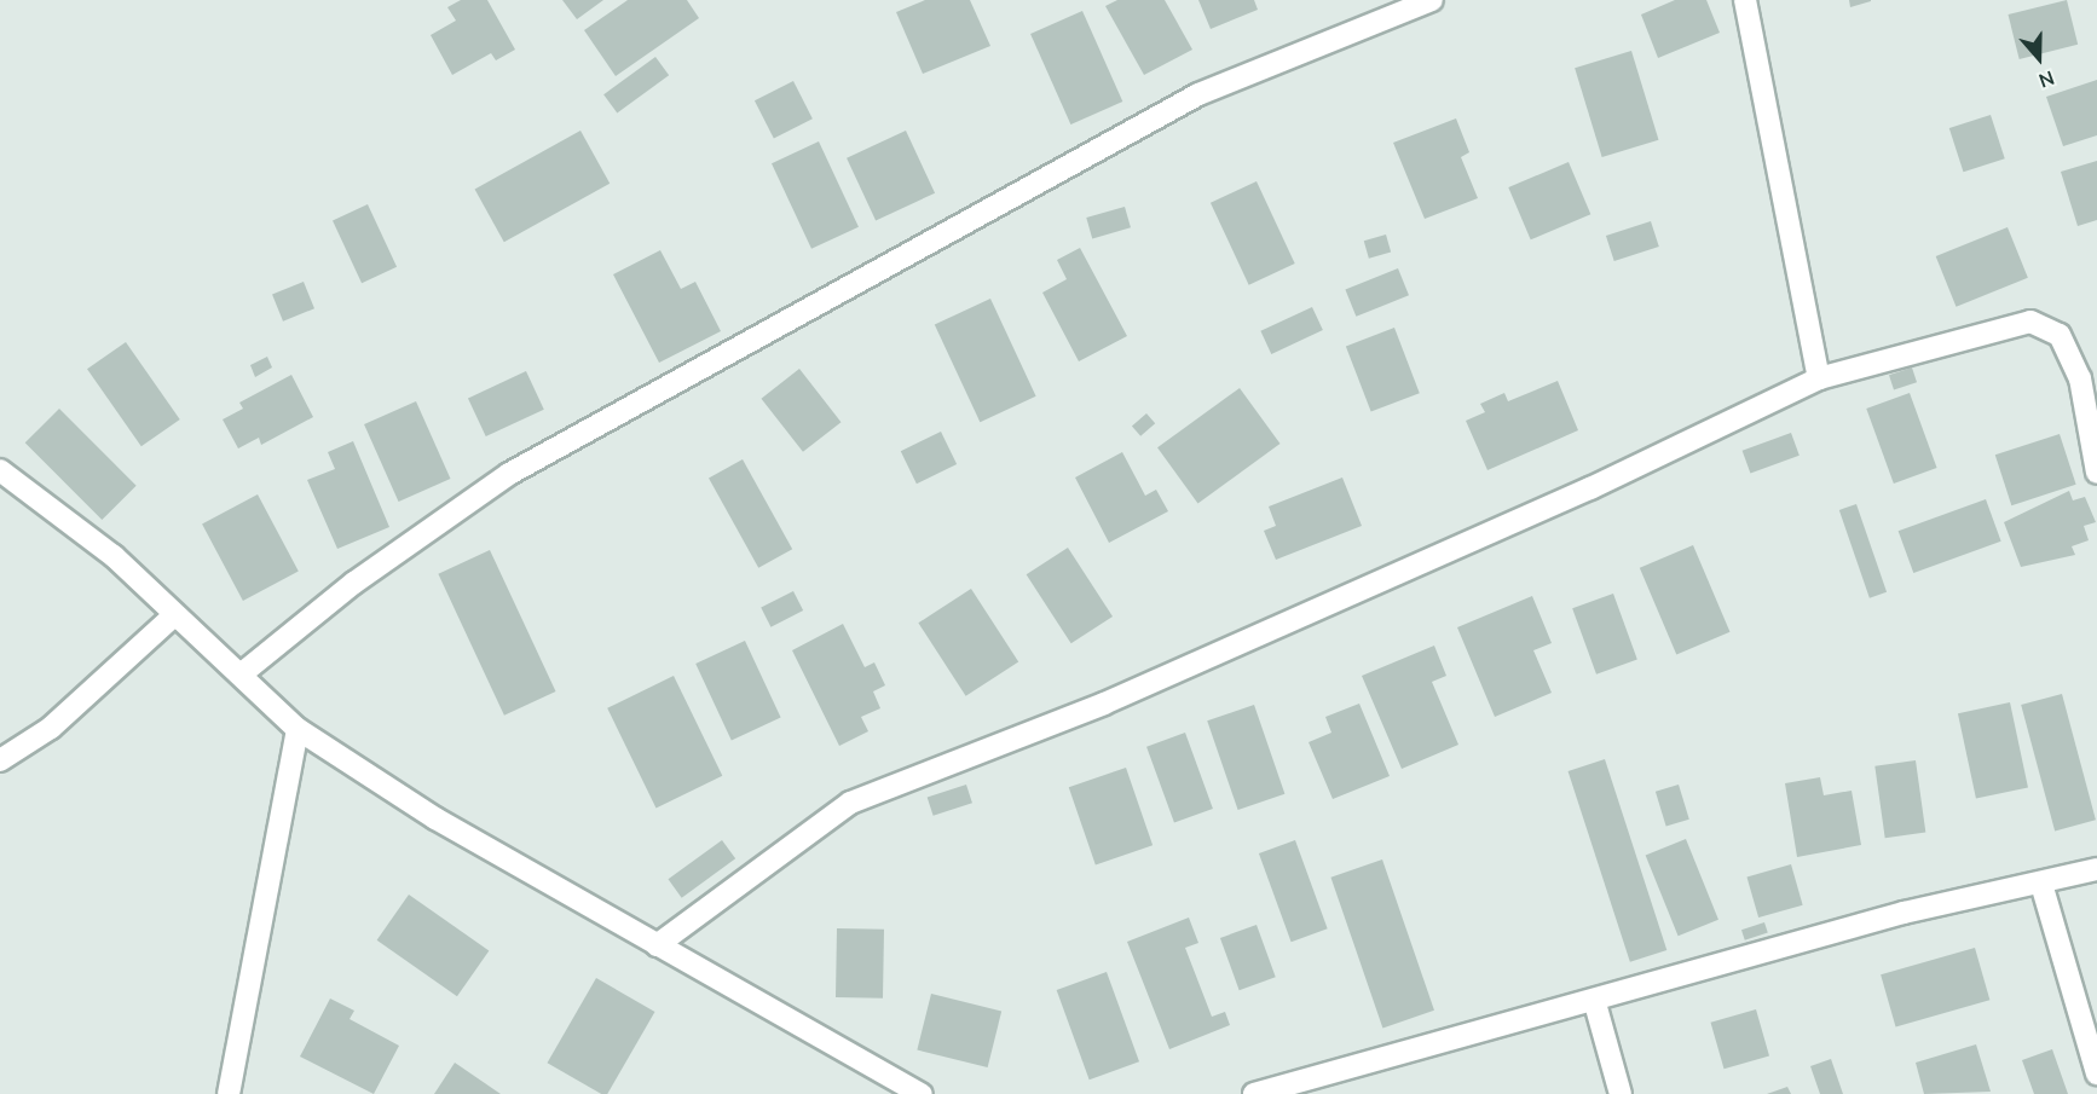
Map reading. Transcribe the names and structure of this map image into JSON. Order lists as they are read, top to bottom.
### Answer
{
  "north": "bottom"
}
